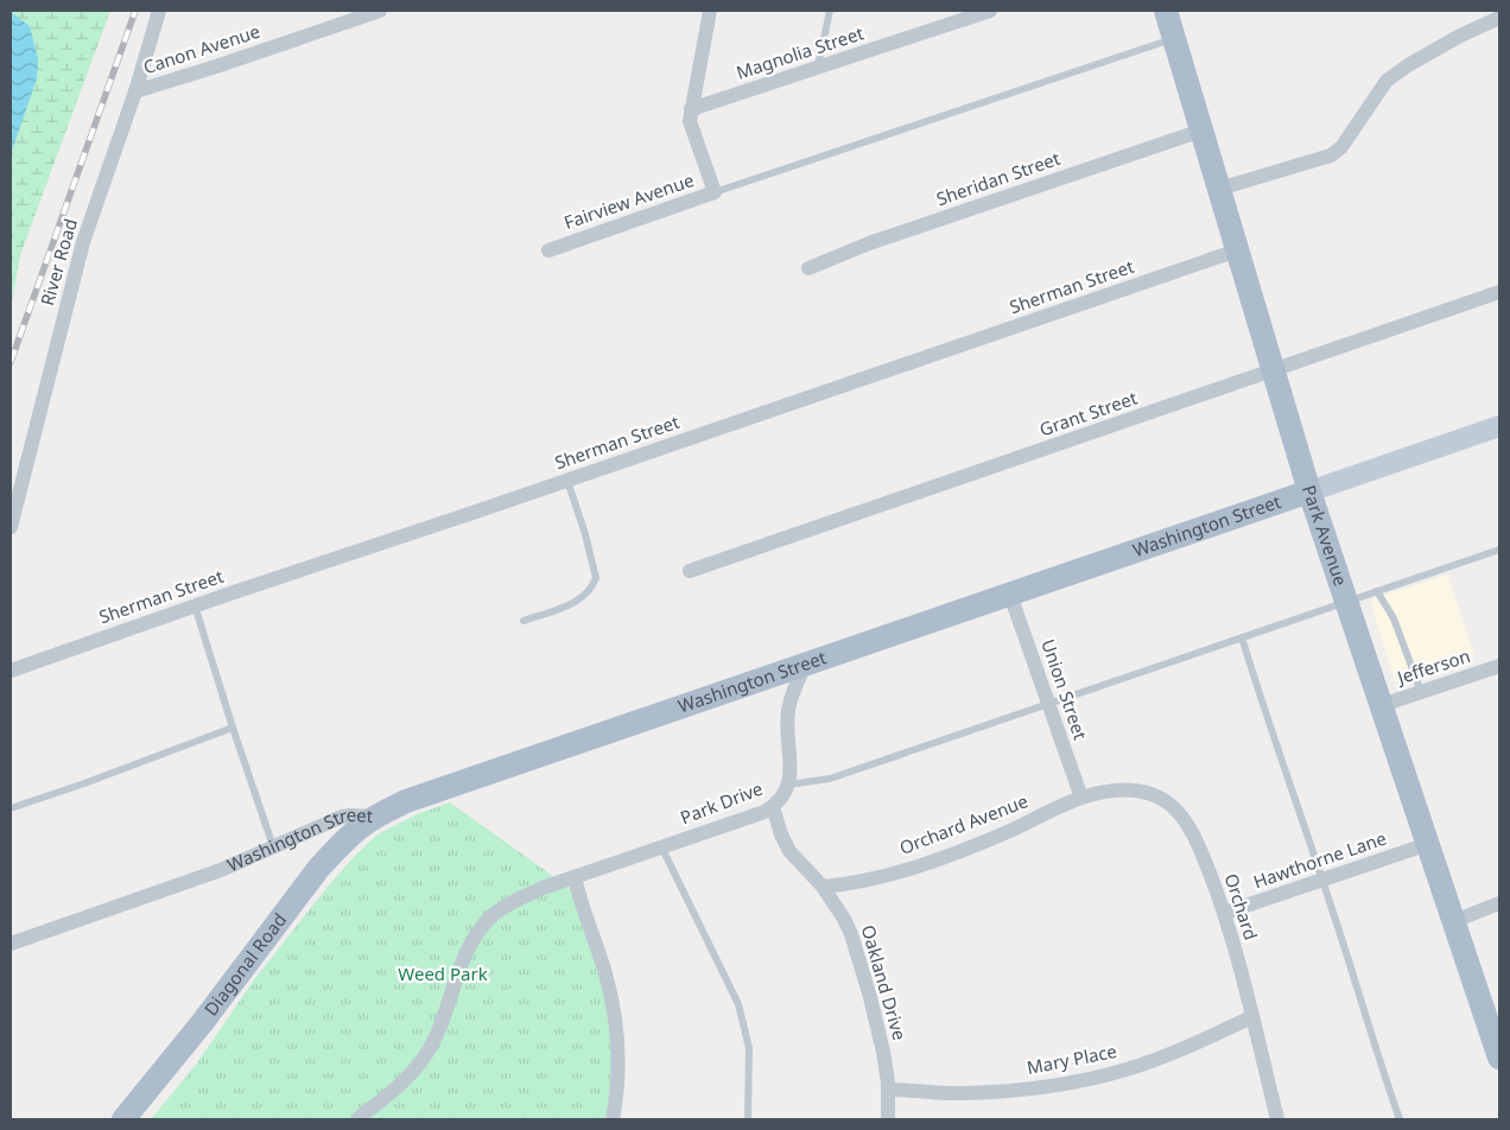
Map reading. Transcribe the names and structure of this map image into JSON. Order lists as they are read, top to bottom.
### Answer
{
  "streets": {
    "main road": ["Washington Street", "Park Avenue", "Diagonal Road"],
    "street": [
      "Canon Avenue",
      "Magnolia Street",
      "Sheridan Street",
      "Fairview Avenue",
      "River Road",
      "Sherman Street",
      "Grant Street",
      "Jefferson",
      "Union Street",
      "Park Drive",
      "Orchard Avenue",
      "Hawthorne Lane",
      "Orchard",
      "Oakland Drive",
      "Mary Place"
    ]
  },
  "crossings": [
    ["Canon Avenue", "River Road"],
    ["Magnolia Street", "Fairview Avenue"],
    ["Sheridan Street", "Park Avenue"],
    ["Sherman Street", "Park Avenue"],
    ["Grant Street", "Park Avenue"],
    ["Washington Street", "Park Avenue"],
    ["Washington Street", "Union Street"],
    ["Washington Street", "Park Drive"],
    ["Washington Street", "Diagonal Road"],
    ["Park Avenue", "Jefferson"],
    ["Park Avenue", "Hawthorne Lane"],
    ["Union Street", "Orchard Avenue"],
    ["Union Street", "Orchard"],
    ["Park Drive", "Oakland Drive"],
    ["Orchard Avenue", "Orchard"],
    ["Orchard Avenue", "Oakland Drive"],
    ["Hawthorne Lane", "Orchard"],
    ["Orchard", "Mary Place"],
    ["Oakland Drive", "Mary Place"]
  ],
  "parks": ["Weed Park"]
}
